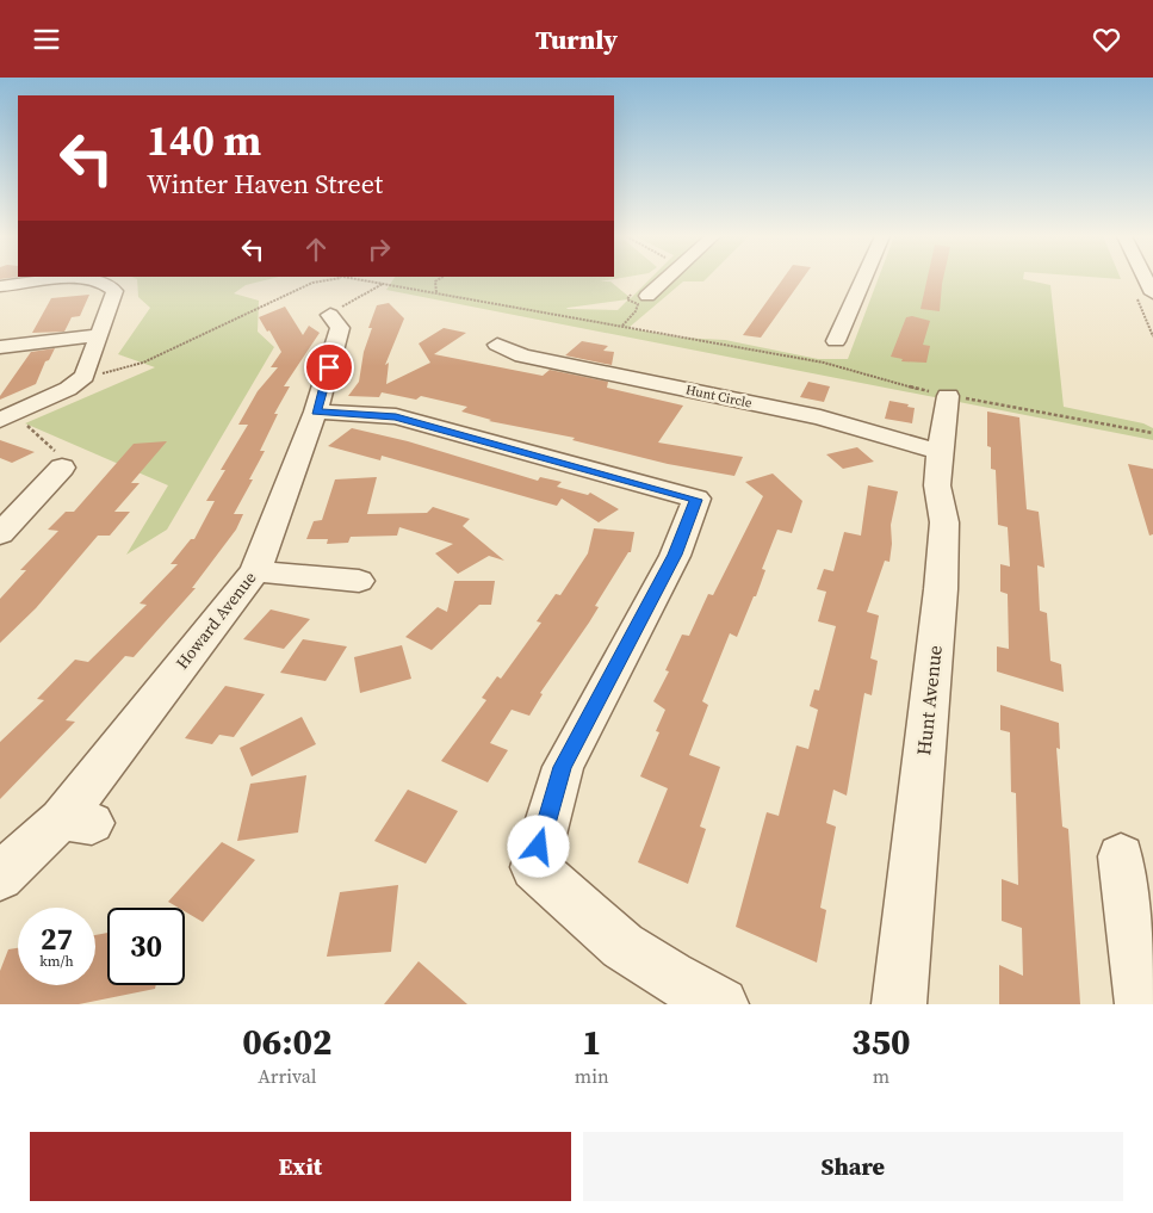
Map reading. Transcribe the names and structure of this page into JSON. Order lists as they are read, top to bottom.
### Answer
{
  "streets": {
    "street": ["Hunt Circle", "Howard Avenue", "Hunt Avenue"]
  },
  "crossings": [
    ["Hunt Circle", "Hunt Avenue"]
  ],
  "page": {
    "header": "Turnly",
    "turn": ["140 m", "Winter Haven Street"],
    "speed": "27 km/h",
    "limit": "30",
    "eta": [
      "06:02",
      "Arrival",
      "1",
      "min",
      "350",
      "m"
    ],
    "buttons": ["Exit", "Share"]
  }
}
